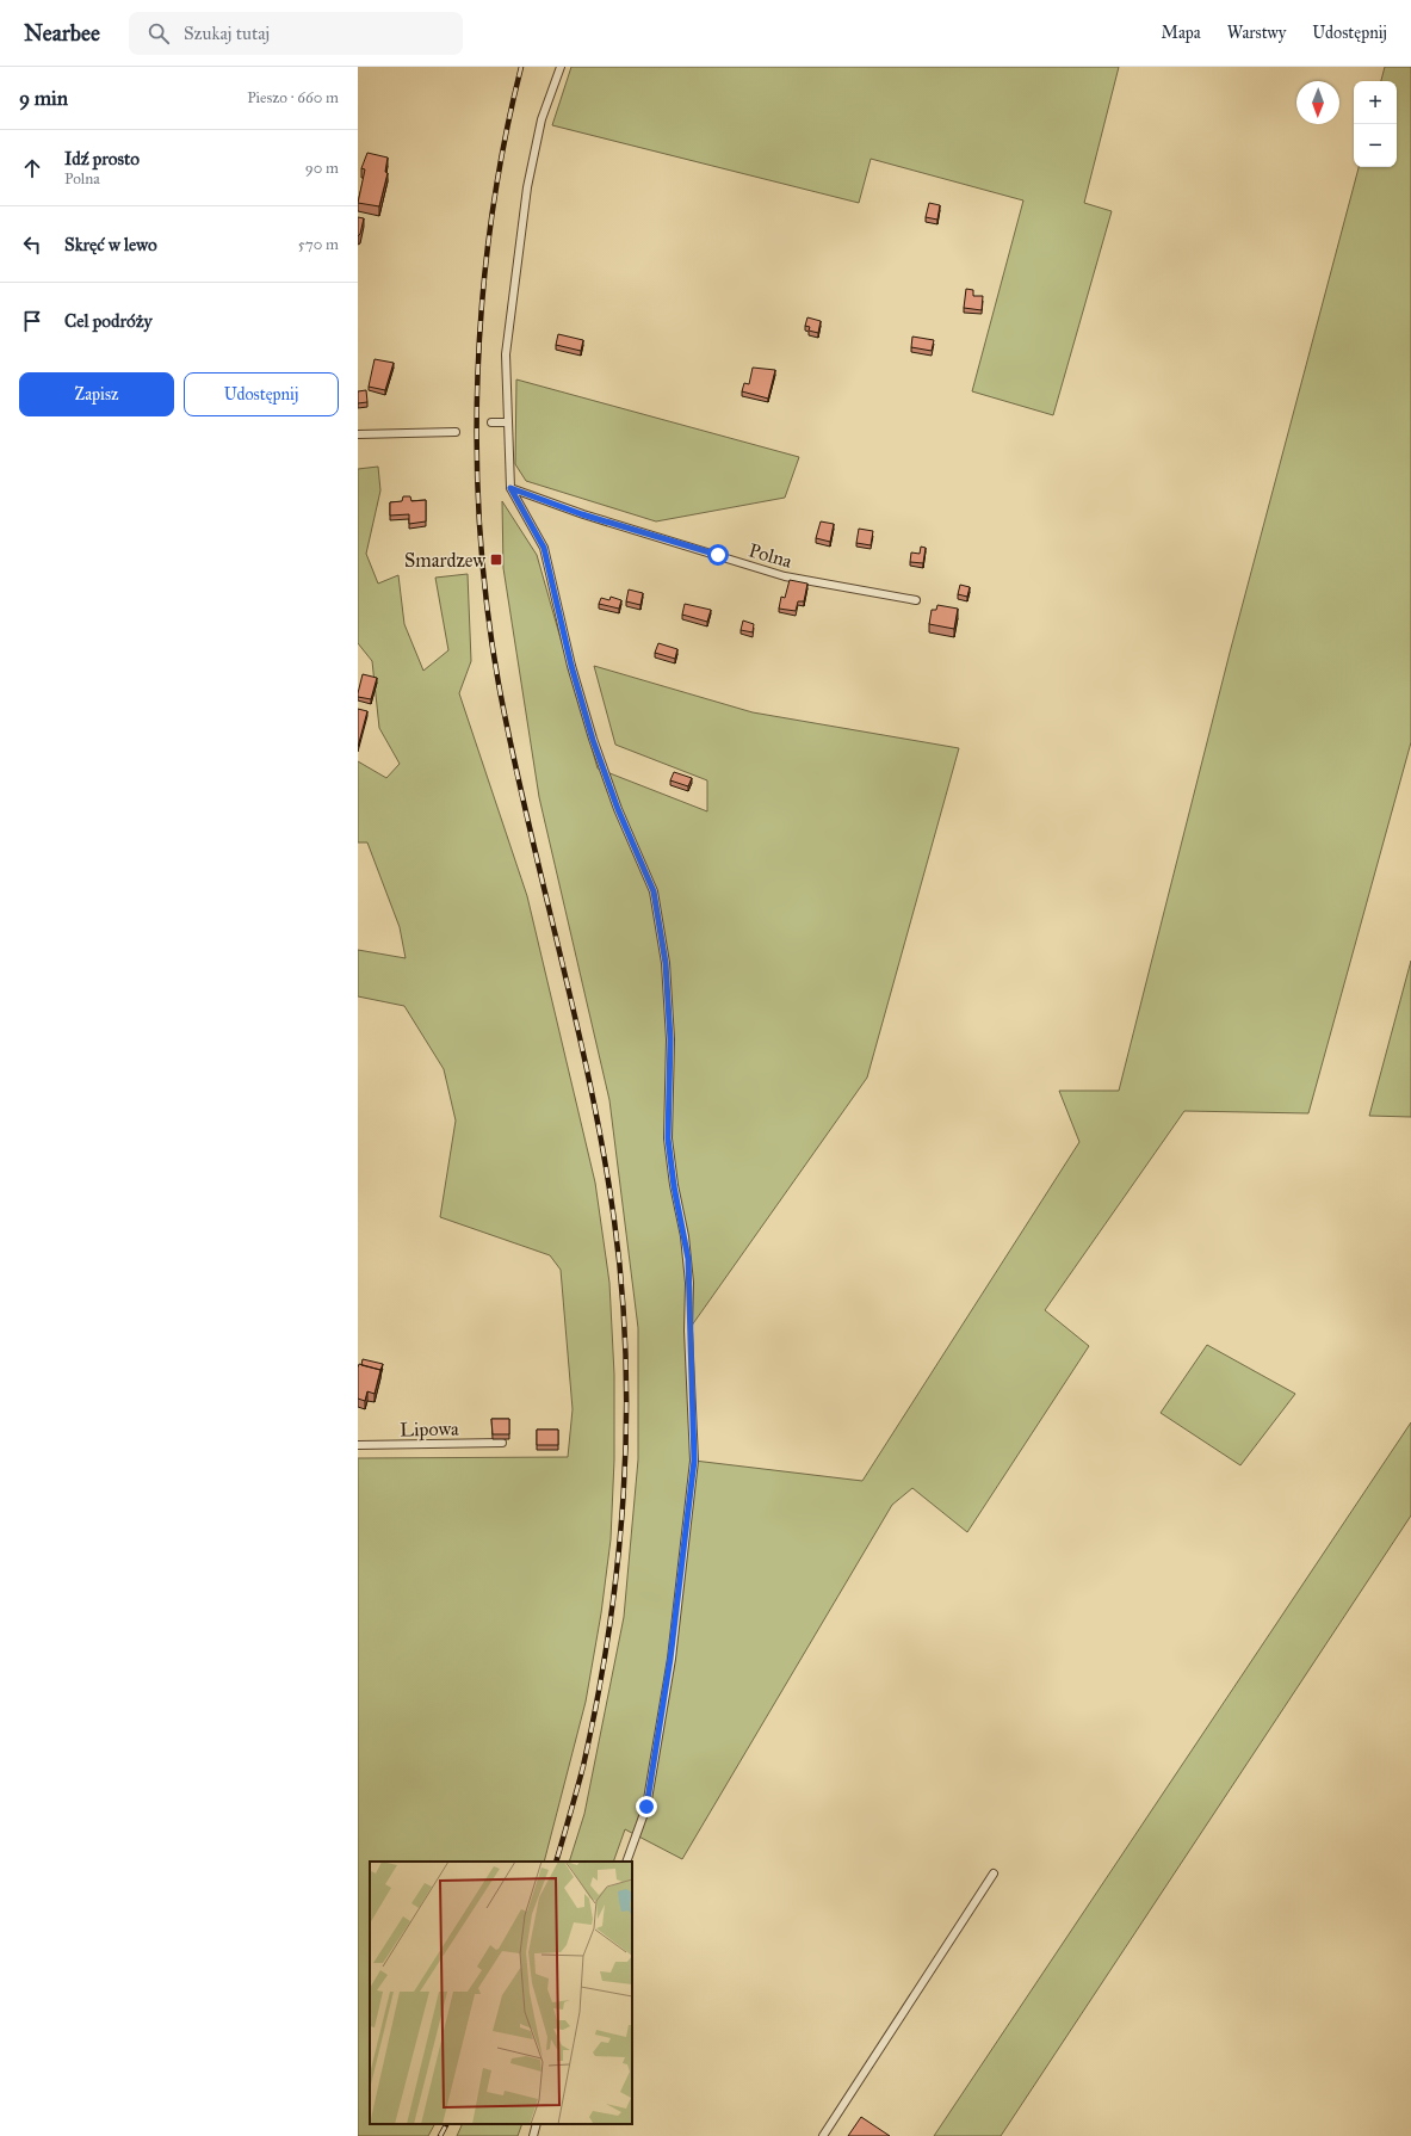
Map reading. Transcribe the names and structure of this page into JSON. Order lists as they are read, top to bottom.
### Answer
{
  "streets": {
    "lane": ["Polna", "Lipowa"]
  },
  "places": {
    "transit": ["Smardzew"]
  },
  "north": "bottom",
  "page": {
    "header": "Nearbee",
    "search": "Szukaj tutaj",
    "nav": ["Mapa", "Warstwy", "Udostępnij"],
    "heading": ["9 min", "Pieszo · 660 m"],
    "map_buttons": ["+", "−"],
    "list": [
      ["Idź prosto", "Polna", "90 m"],
      ["Skręć w lewo", "570 m"],
      "Cel podróży"
    ],
    "buttons": ["Zapisz", "Udostępnij"]
  }
}
